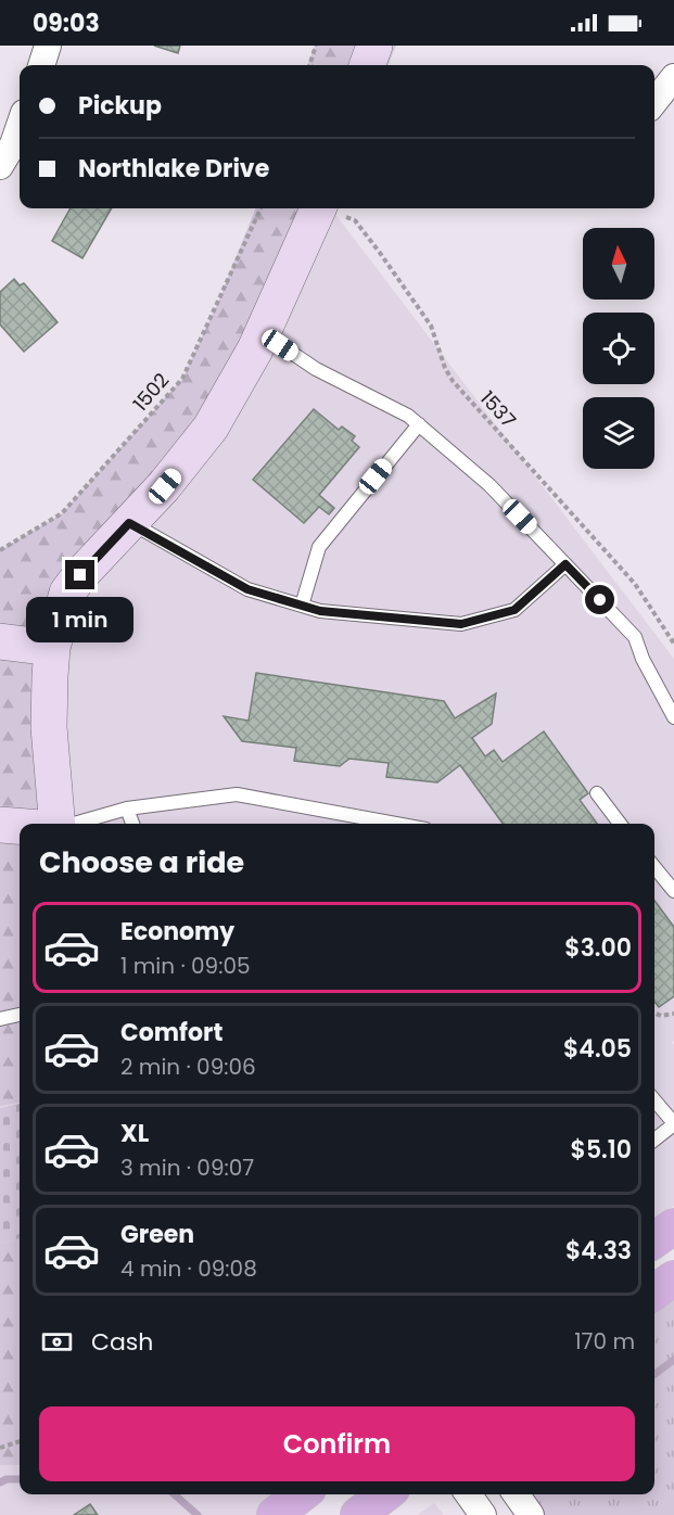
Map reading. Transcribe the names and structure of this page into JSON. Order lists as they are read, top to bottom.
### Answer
{
  "streets": {
    "path": ["1502", "1537"]
  },
  "north": "top",
  "page": {
    "status": "09:03",
    "banner": ["Pickup", "Northlake Drive"],
    "bubble": "1 min",
    "heading": "Choose a ride",
    "list": [
      {
        "name": "Economy",
        "note": "1 min · 09:05",
        "value": "$3.00"
      },
      {
        "name": "Comfort",
        "note": "2 min · 09:06",
        "value": "$4.05"
      },
      {
        "name": "XL",
        "note": "3 min · 09:07",
        "value": "$5.10"
      },
      {
        "name": "Green",
        "note": "4 min · 09:08",
        "value": "$4.33"
      }
    ],
    "pay": ["Cash", "170 m"],
    "buttons": "Confirm"
  }
}
